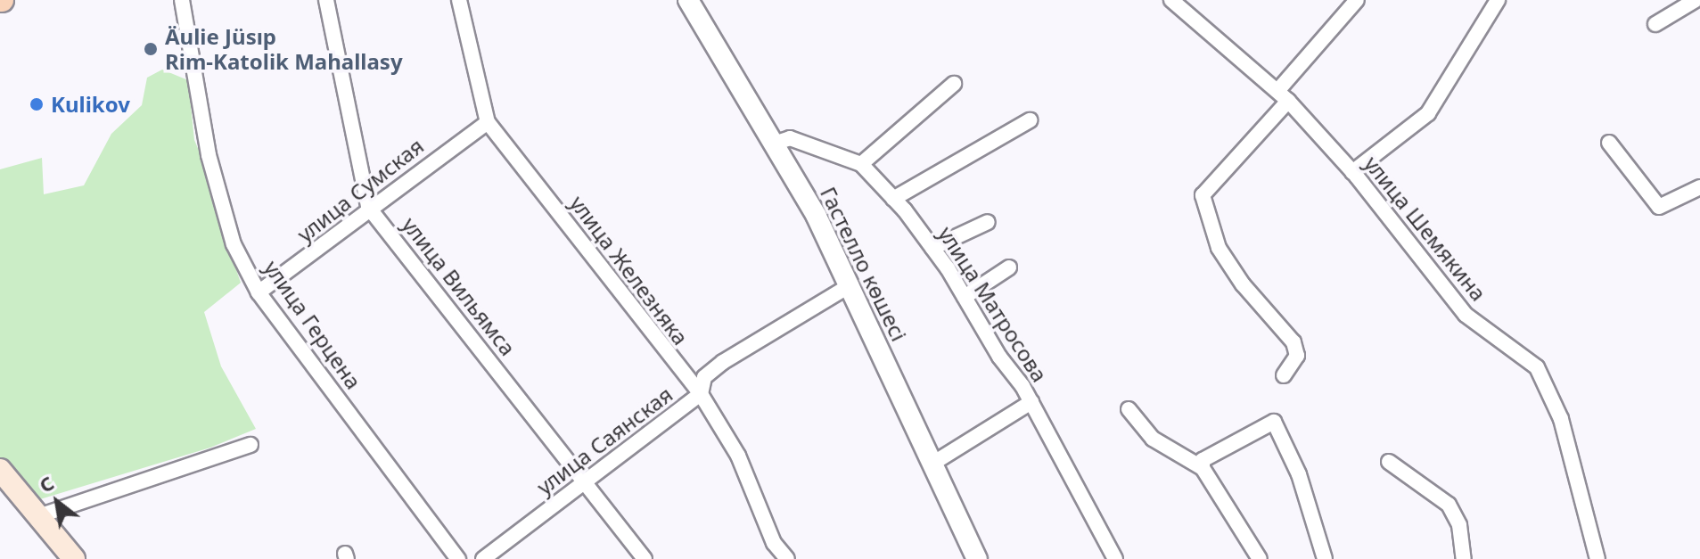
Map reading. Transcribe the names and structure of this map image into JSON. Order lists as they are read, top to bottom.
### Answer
{
  "streets": {
    "street": [
      "улица Сумская",
      "улица Шемякина",
      "Гастелло көшесі",
      "улица Железняка",
      "улица Вильямса",
      "улица Матросова",
      "улица Герцена",
      "улица Саянская"
    ]
  },
  "crossings": [
    ["улица Сумская", "улица Железняка"],
    ["улица Сумская", "улица Вильямса"],
    ["улица Сумская", "улица Герцена"],
    ["Гастелло көшесі", "улица Матросова"],
    ["Гастелло көшесі", "улица Саянская"],
    ["улица Железняка", "улица Саянская"],
    ["улица Вильямса", "улица Саянская"]
  ],
  "places": ["Äulie Jüsıp Rim-Katolik Mahallasy", "Kulikov"],
  "north": "top left"
}
